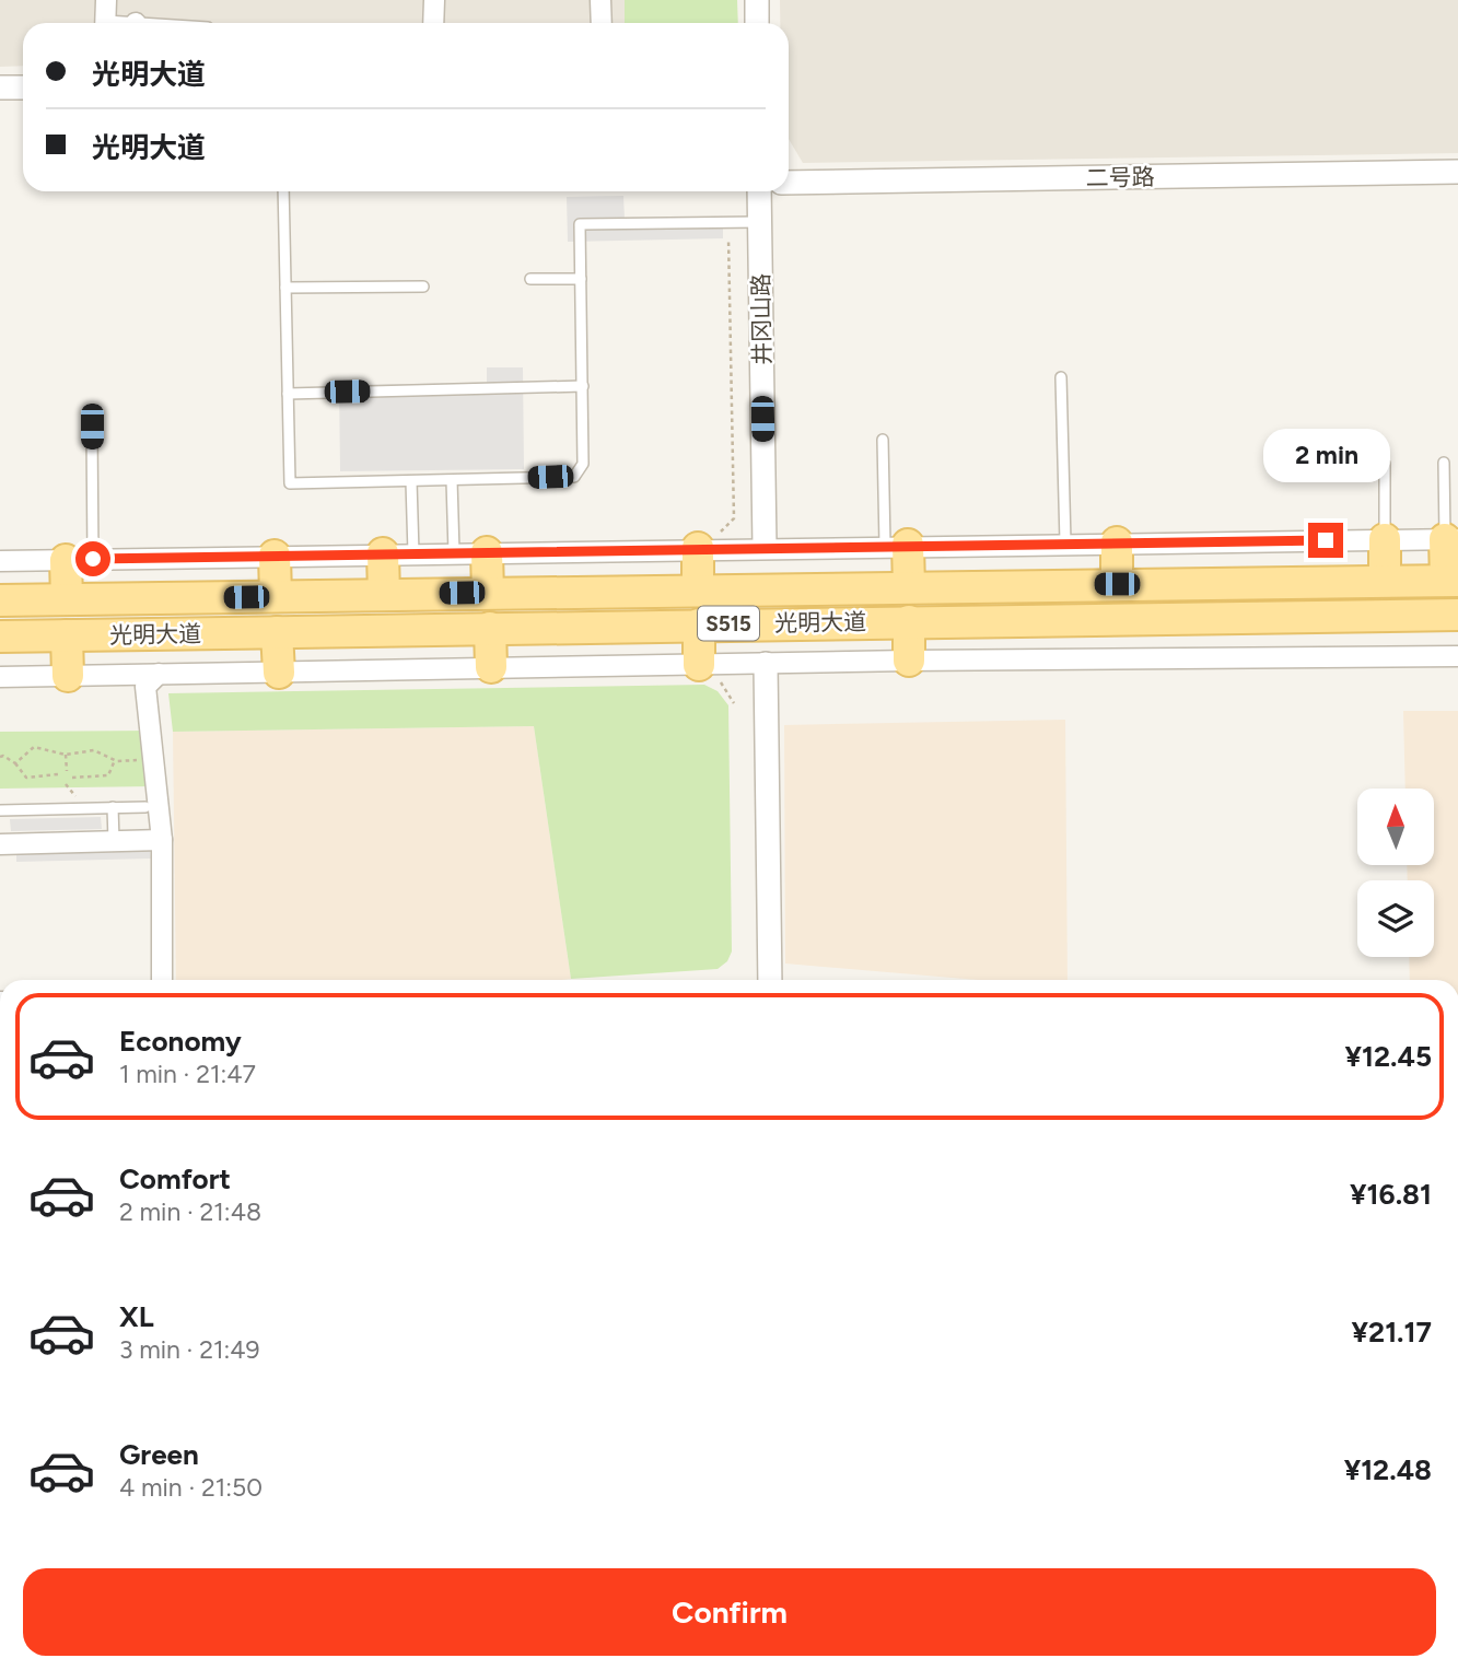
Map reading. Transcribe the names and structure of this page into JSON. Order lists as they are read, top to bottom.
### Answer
{
  "streets": {
    "main road": ["光明大道", "S515"],
    "street": ["二号路", "井冈山路"]
  },
  "north": "top",
  "page": {
    "banner": ["光明大道", "光明大道"],
    "bubble": "2 min",
    "list": [
      {
        "name": "Economy",
        "note": "1 min · 21:47",
        "value": "¥12.45"
      },
      {
        "name": "Comfort",
        "note": "2 min · 21:48",
        "value": "¥16.81"
      },
      {
        "name": "XL",
        "note": "3 min · 21:49",
        "value": "¥21.17"
      },
      {
        "name": "Green",
        "note": "4 min · 21:50",
        "value": "¥12.48"
      }
    ],
    "buttons": "Confirm"
  }
}
